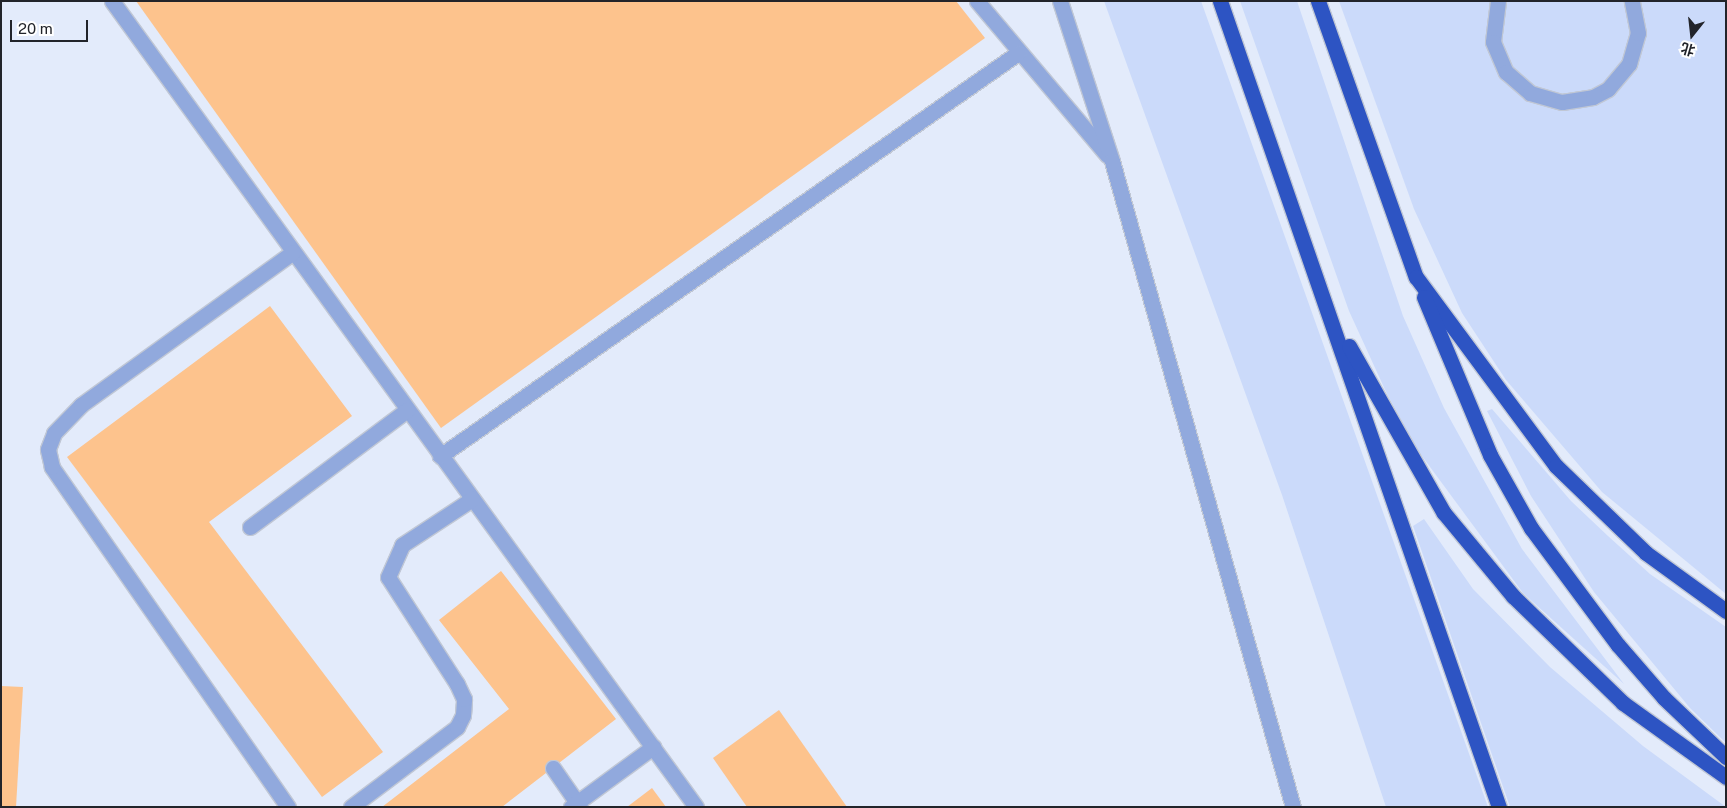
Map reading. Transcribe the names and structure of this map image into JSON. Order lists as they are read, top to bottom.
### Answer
{
  "scale_bar": "20 m",
  "north": "bottom"
}
